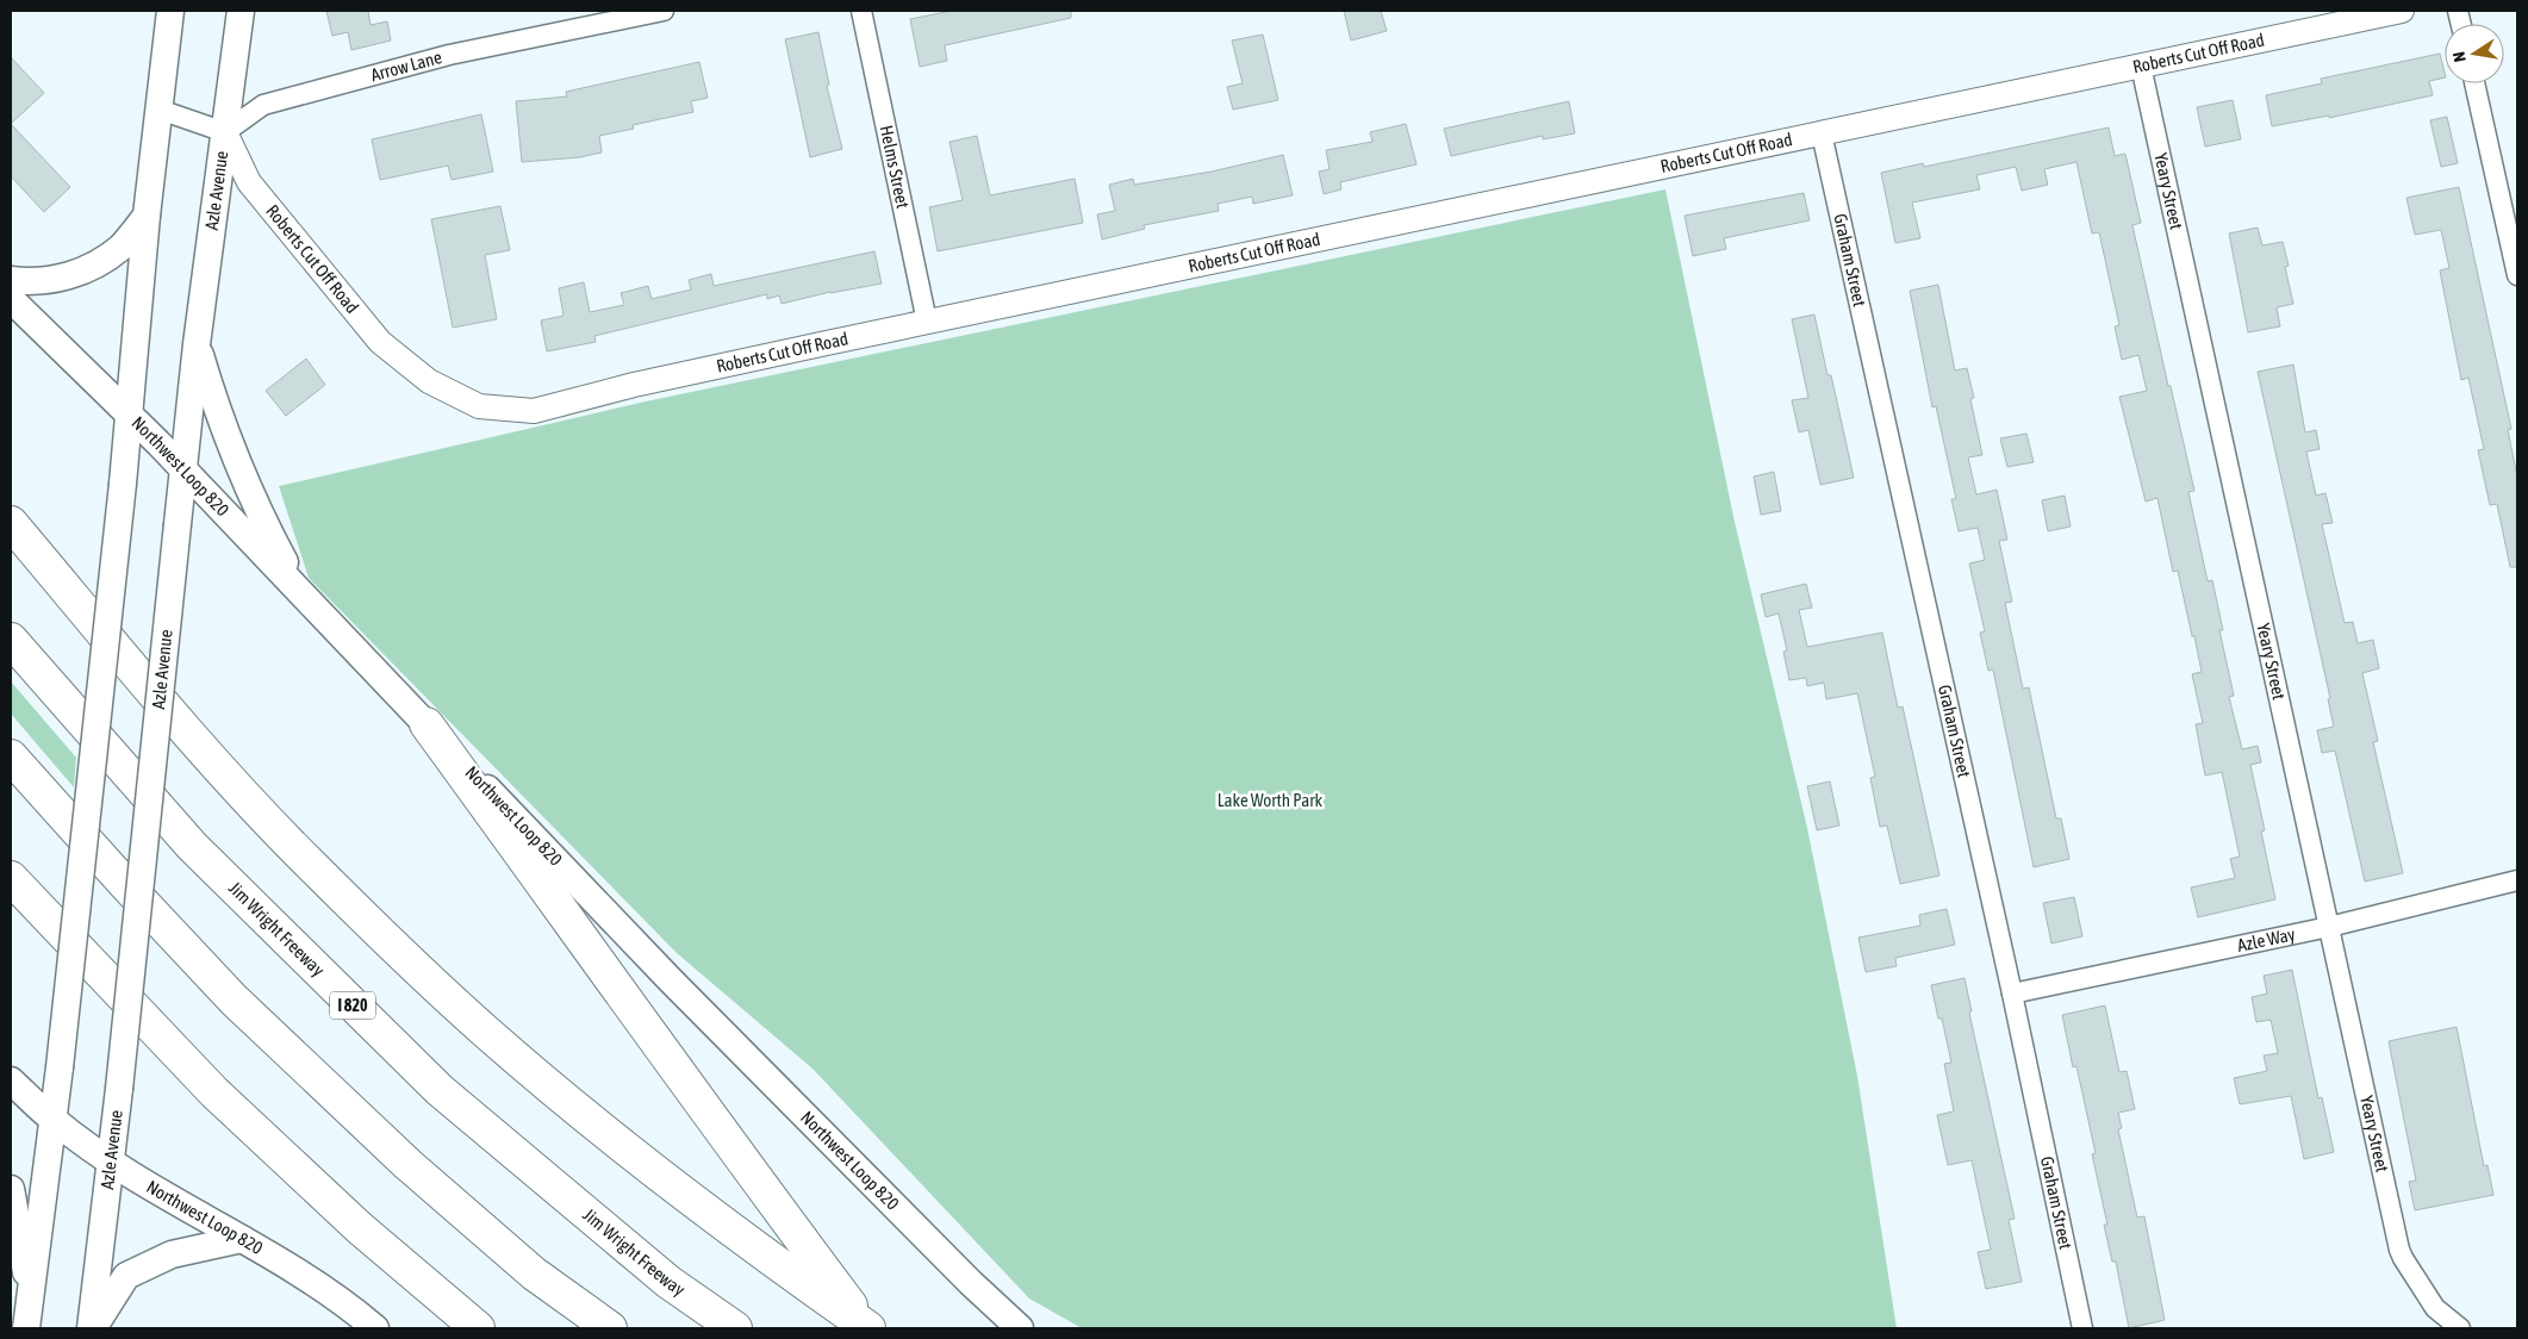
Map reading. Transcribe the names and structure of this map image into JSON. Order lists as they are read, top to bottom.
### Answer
{
  "streets": {
    "highway": ["Jim Wright Freeway", "I 820"],
    "main road": ["Azle Avenue", "Northwest Loop 820"],
    "street": [
      "Roberts Cut Off Road",
      "Arrow Lane",
      "Helms Street",
      "Yeary Street",
      "Graham Street",
      "Azle Way"
    ]
  },
  "crossings": [
    ["Roberts Cut Off Road", "Arrow Lane"],
    ["Roberts Cut Off Road", "Helms Street"],
    ["Roberts Cut Off Road", "Azle Avenue"],
    ["Roberts Cut Off Road", "Yeary Street"],
    ["Roberts Cut Off Road", "Graham Street"],
    ["Arrow Lane", "Azle Avenue"],
    ["Azle Avenue", "Northwest Loop 820"],
    ["Yeary Street", "Azle Way"],
    ["Graham Street", "Azle Way"]
  ],
  "parks": ["Lake Worth Park"],
  "north": "left"
}
